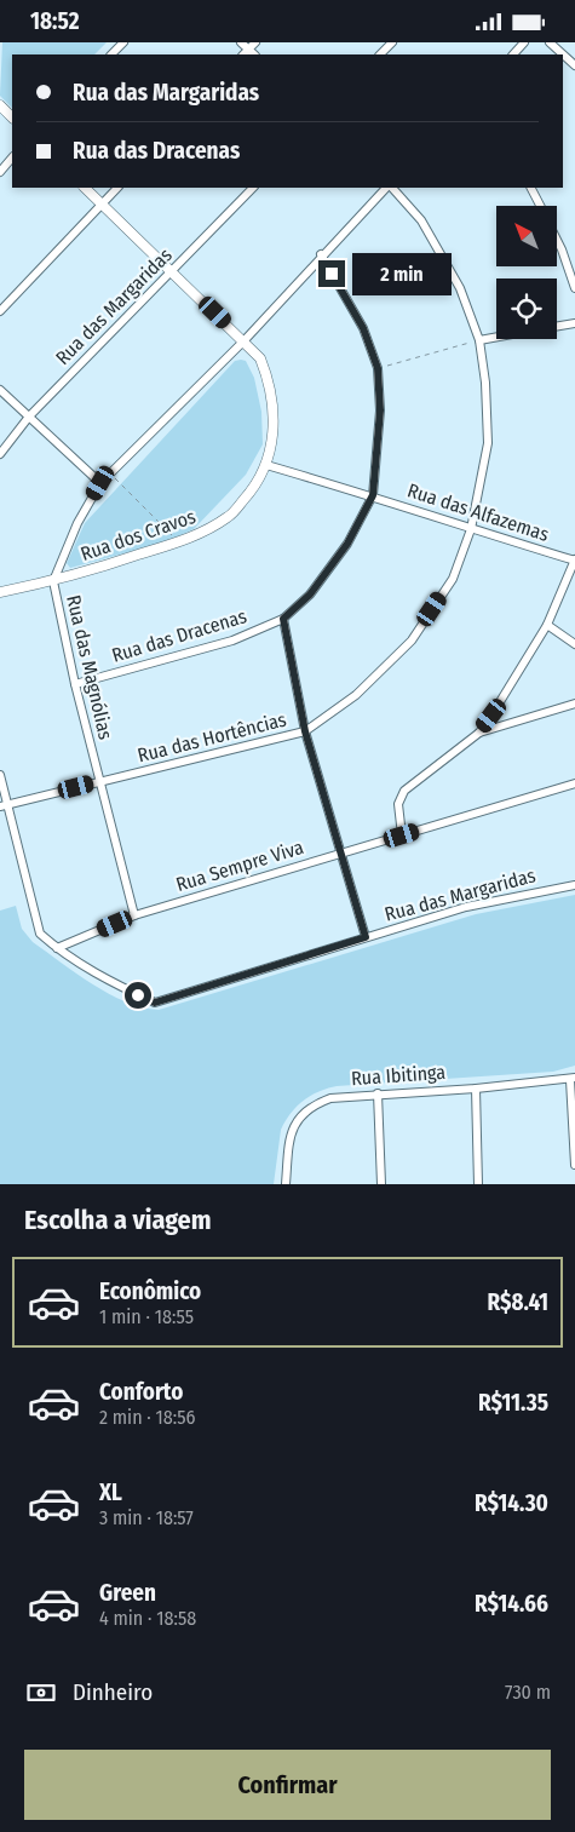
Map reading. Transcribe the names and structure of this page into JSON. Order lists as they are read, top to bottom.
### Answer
{
  "streets": {
    "street": [
      "Rua das Margaridas",
      "Rua das Alfazemas",
      "Rua dos Cravos",
      "Rua das Dracenas",
      "Rua das Magnólias",
      "Rua das Hortências",
      "Rua Sempre Viva",
      "Rua Ibitinga"
    ]
  },
  "crossings": [
    ["Rua das Margaridas", "Rua dos Cravos"],
    ["Rua das Margaridas", "Rua das Hortências"],
    ["Rua das Margaridas", "Rua Sempre Viva"],
    ["Rua das Alfazemas", "Rua dos Cravos"],
    ["Rua das Alfazemas", "Rua das Dracenas"],
    ["Rua das Alfazemas", "Rua das Hortências"],
    ["Rua dos Cravos", "Rua das Magnólias"],
    ["Rua das Dracenas", "Rua das Magnólias"],
    ["Rua das Magnólias", "Rua das Hortências"],
    ["Rua das Magnólias", "Rua Sempre Viva"]
  ],
  "north": "top left",
  "page": {
    "status": "18:52",
    "banner": ["Rua das Margaridas", "Rua das Dracenas"],
    "bubble": "2 min",
    "heading": "Escolha a viagem",
    "list": [
      {
        "name": "Econômico",
        "note": "1 min · 18:55",
        "value": "R$8.41"
      },
      {
        "name": "Conforto",
        "note": "2 min · 18:56",
        "value": "R$11.35"
      },
      {
        "name": "XL",
        "note": "3 min · 18:57",
        "value": "R$14.30"
      },
      {
        "name": "Green",
        "note": "4 min · 18:58",
        "value": "R$14.66"
      }
    ],
    "pay": ["Dinheiro", "730 m"],
    "buttons": "Confirmar"
  }
}
